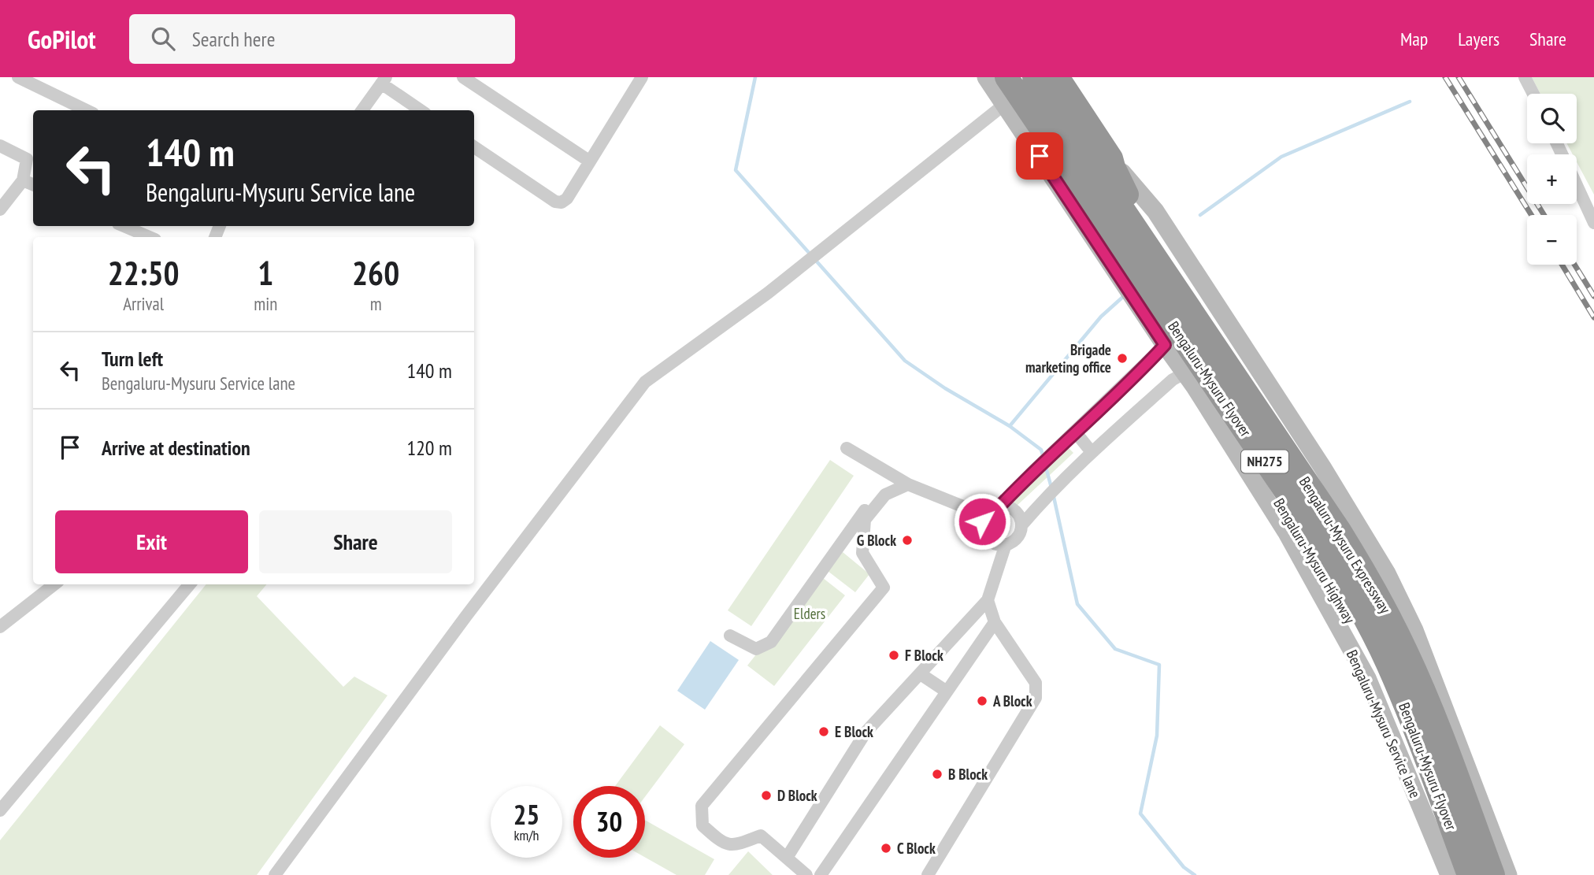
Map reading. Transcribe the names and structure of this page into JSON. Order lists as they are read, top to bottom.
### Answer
{
  "streets": {
    "highway": [
      "Bengaluru-Mysuru Flyover",
      "NH275",
      "Bengaluru-Mysuru Expressway",
      "Bengaluru-Mysuru Highway"
    ],
    "street": ["Bengaluru-Mysuru Service lane"]
  },
  "parks": ["Elders"],
  "places": [
    "Brigade marketing office",
    "G Block",
    "F Block",
    "A Block",
    "E Block",
    "B Block",
    "D Block",
    "C Block"
  ],
  "page": {
    "header": "GoPilot",
    "search": "Search here",
    "nav": ["Map", "Layers", "Share"],
    "map_buttons": ["+", "−"],
    "turn": ["140 m", "Bengaluru-Mysuru Service lane"],
    "eta": [
      "22:50",
      "Arrival",
      "1",
      "min",
      "260",
      "m"
    ],
    "list": [
      {
        "name": "Turn left",
        "note": "Bengaluru-Mysuru Service lane",
        "value": "140 m"
      },
      {
        "name": "Arrive at destination",
        "value": "120 m"
      }
    ],
    "buttons": ["Exit", "Share"],
    "speed": "25 km/h",
    "limit": "30"
  }
}
